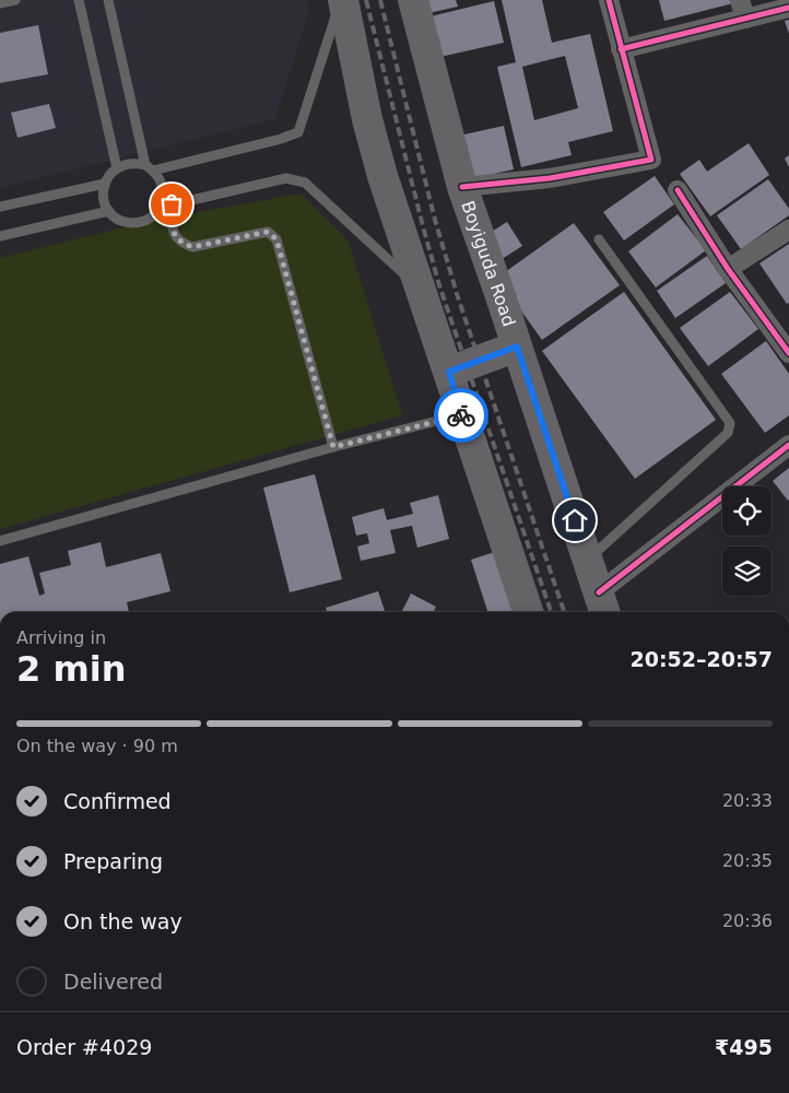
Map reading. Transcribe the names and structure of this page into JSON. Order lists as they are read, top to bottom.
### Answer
{
  "streets": {
    "main road": ["Boyiguda Road"]
  },
  "page": {
    "heading": ["2 min", "Arriving in", "20:52–20:57"],
    "panel": ["Order #4029", "₹495"],
    "bar": "On the way · 90 m",
    "list": [
      ["Confirmed", "20:33"],
      ["Preparing", "20:35"],
      ["On the way", "20:36"],
      "Delivered"
    ]
  }
}
